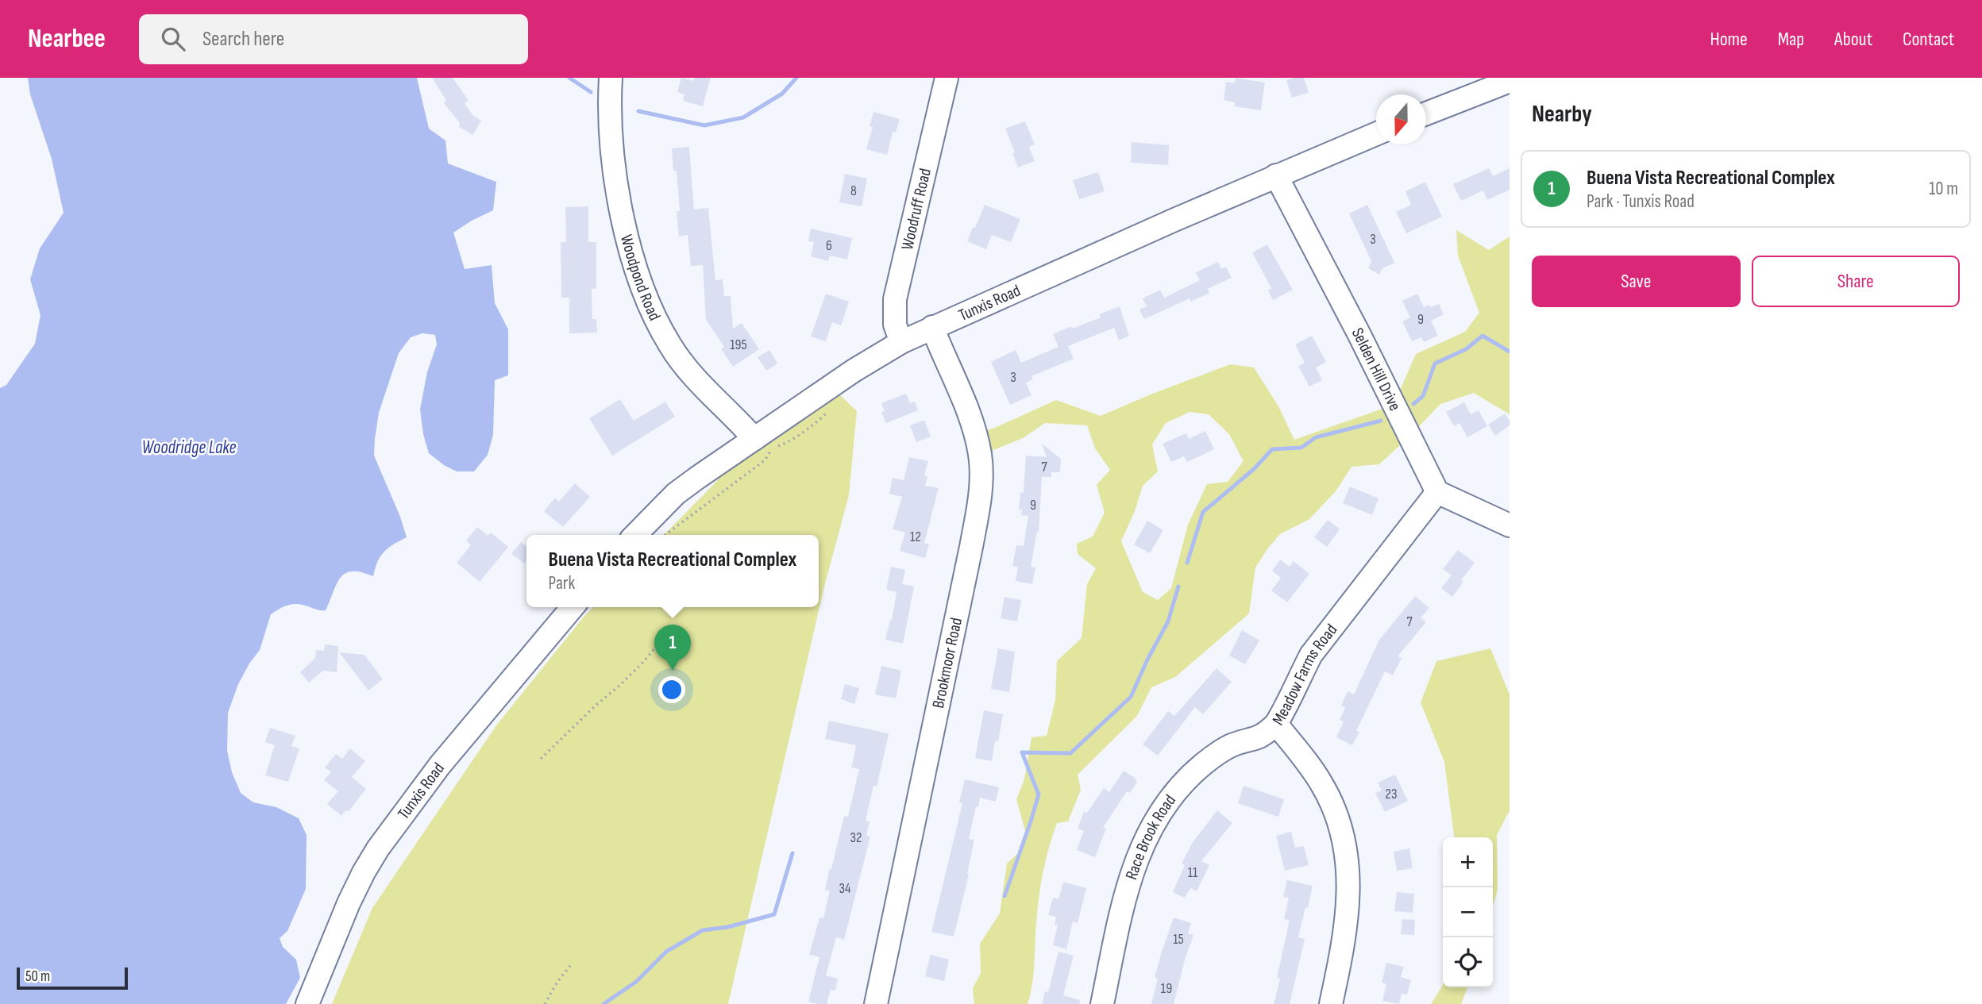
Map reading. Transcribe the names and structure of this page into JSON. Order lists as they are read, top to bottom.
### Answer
{
  "streets": {
    "street": [
      "Woodruff Road",
      "Woodpond Road",
      "Tunxis Road",
      "Selden Hill Drive",
      "Brookmoor Road",
      "Meadow Farms Road",
      "Race Brook Road"
    ]
  },
  "crossings": [
    ["Woodruff Road", "Tunxis Road"],
    ["Woodpond Road", "Tunxis Road"],
    ["Tunxis Road", "Selden Hill Drive"],
    ["Tunxis Road", "Brookmoor Road"],
    ["Selden Hill Drive", "Meadow Farms Road"],
    ["Meadow Farms Road", "Race Brook Road"]
  ],
  "water": ["Woodridge Lake"],
  "house_numbers": [
    "8",
    "3",
    "6",
    "9",
    "195",
    "3",
    "7",
    "9",
    "12",
    "7",
    "23",
    "32",
    "11",
    "34",
    "15",
    "19"
  ],
  "scale_bar": "50 m",
  "north": "bottom",
  "page": {
    "header": "Nearbee",
    "search": "Search here",
    "nav": [
      "Home",
      "Map",
      "About",
      "Contact"
    ],
    "heading": "Nearby",
    "list": [
      {
        "mark": "1",
        "name": "Buena Vista Recreational Complex",
        "note": "Park · Tunxis Road",
        "value": "10 m"
      }
    ],
    "buttons": ["Save", "Share"],
    "popup": ["Buena Vista Recreational Complex", "Park"],
    "pins": "1",
    "map_buttons": ["+", "−"],
    "scale": "50 m"
  }
}
